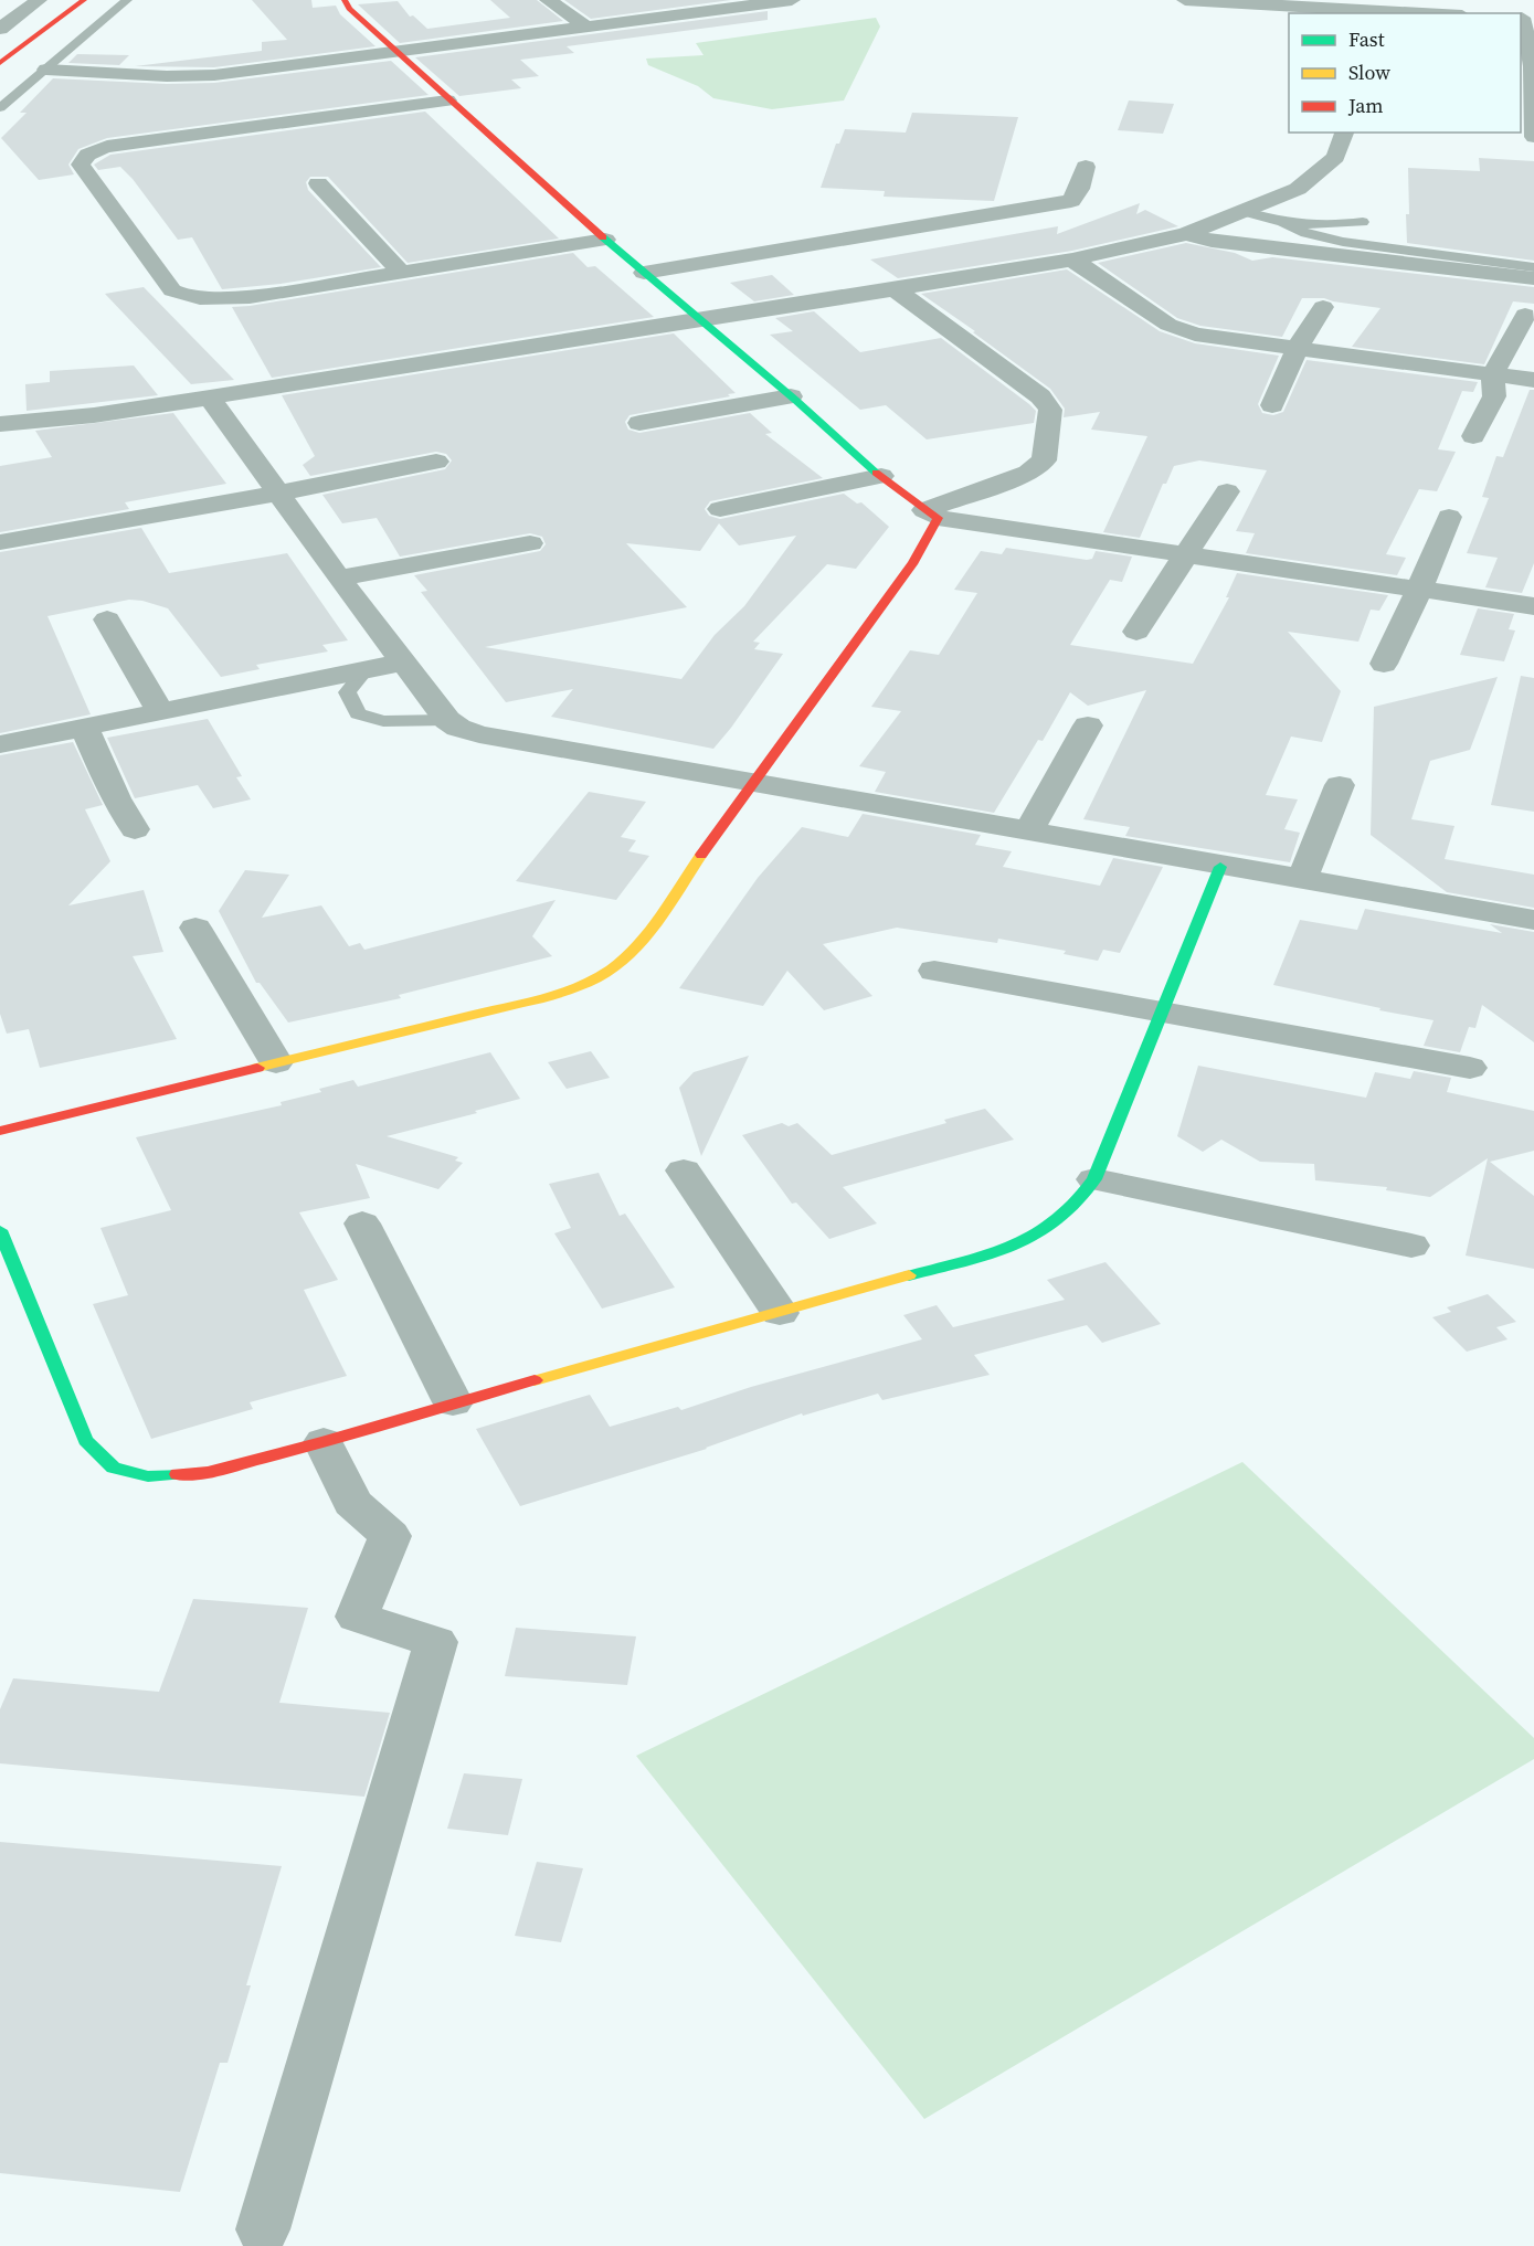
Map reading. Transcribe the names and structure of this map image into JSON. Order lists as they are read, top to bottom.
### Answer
{
  "legend": ["Fast", "Slow", "Jam"]
}
